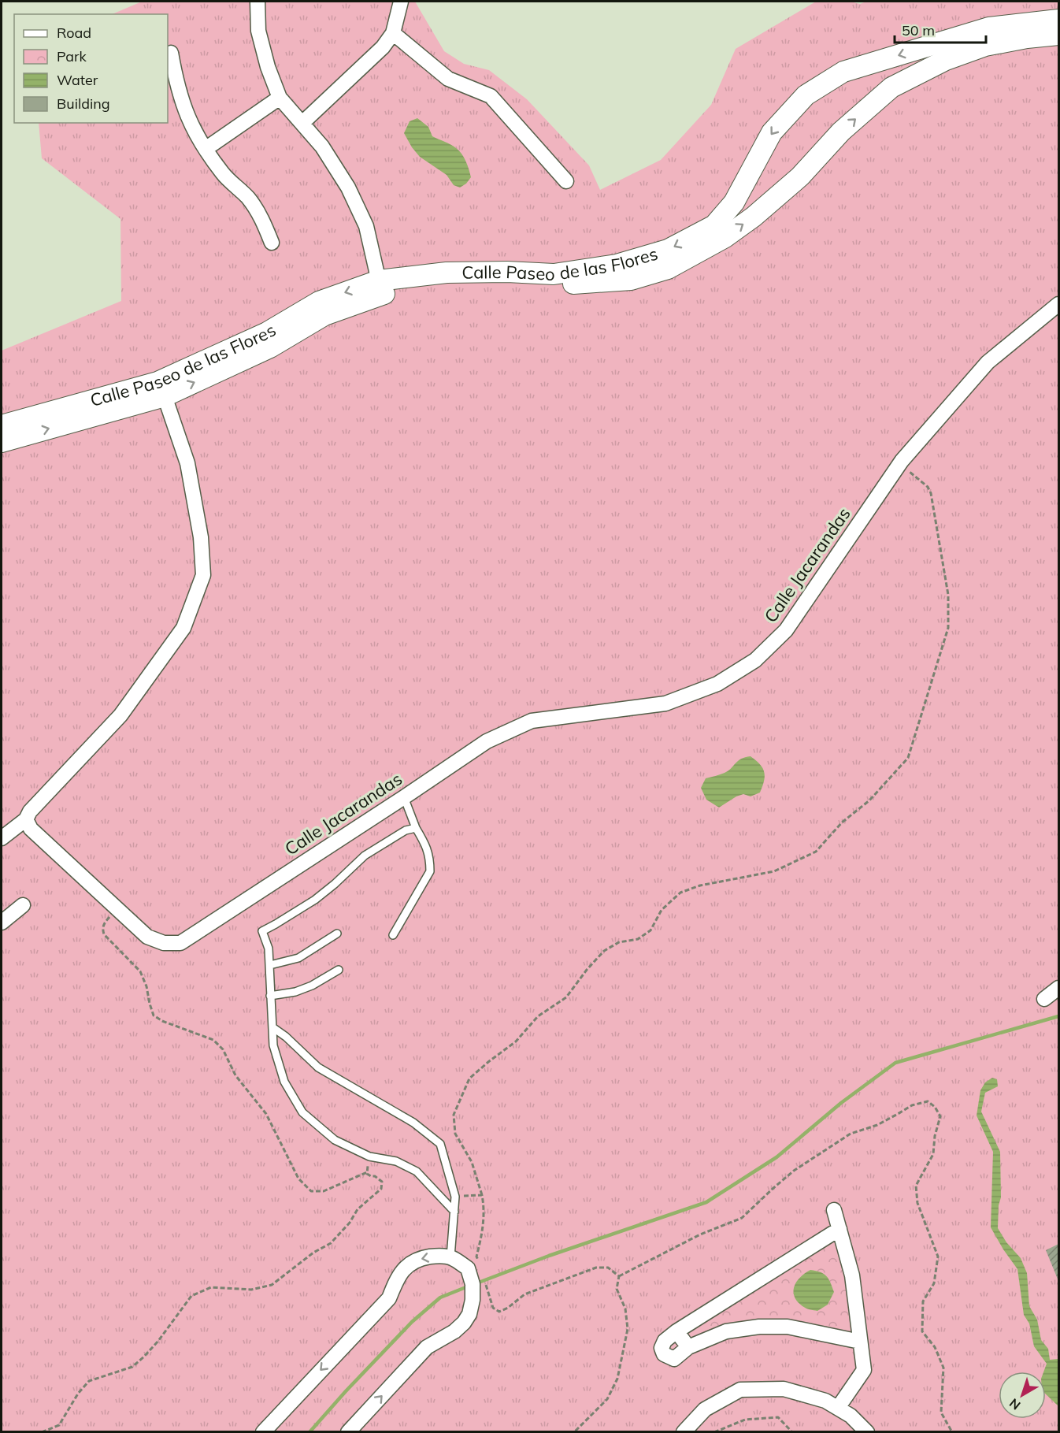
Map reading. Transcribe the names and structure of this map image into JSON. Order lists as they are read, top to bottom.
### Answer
{
  "streets": {
    "street": ["Calle Paseo de las Flores", "Calle Jacarandas"]
  },
  "legend": [
    "Road",
    "Park",
    "Water",
    "Building"
  ],
  "scale_bar": "50 m",
  "north": "bottom left"
}
